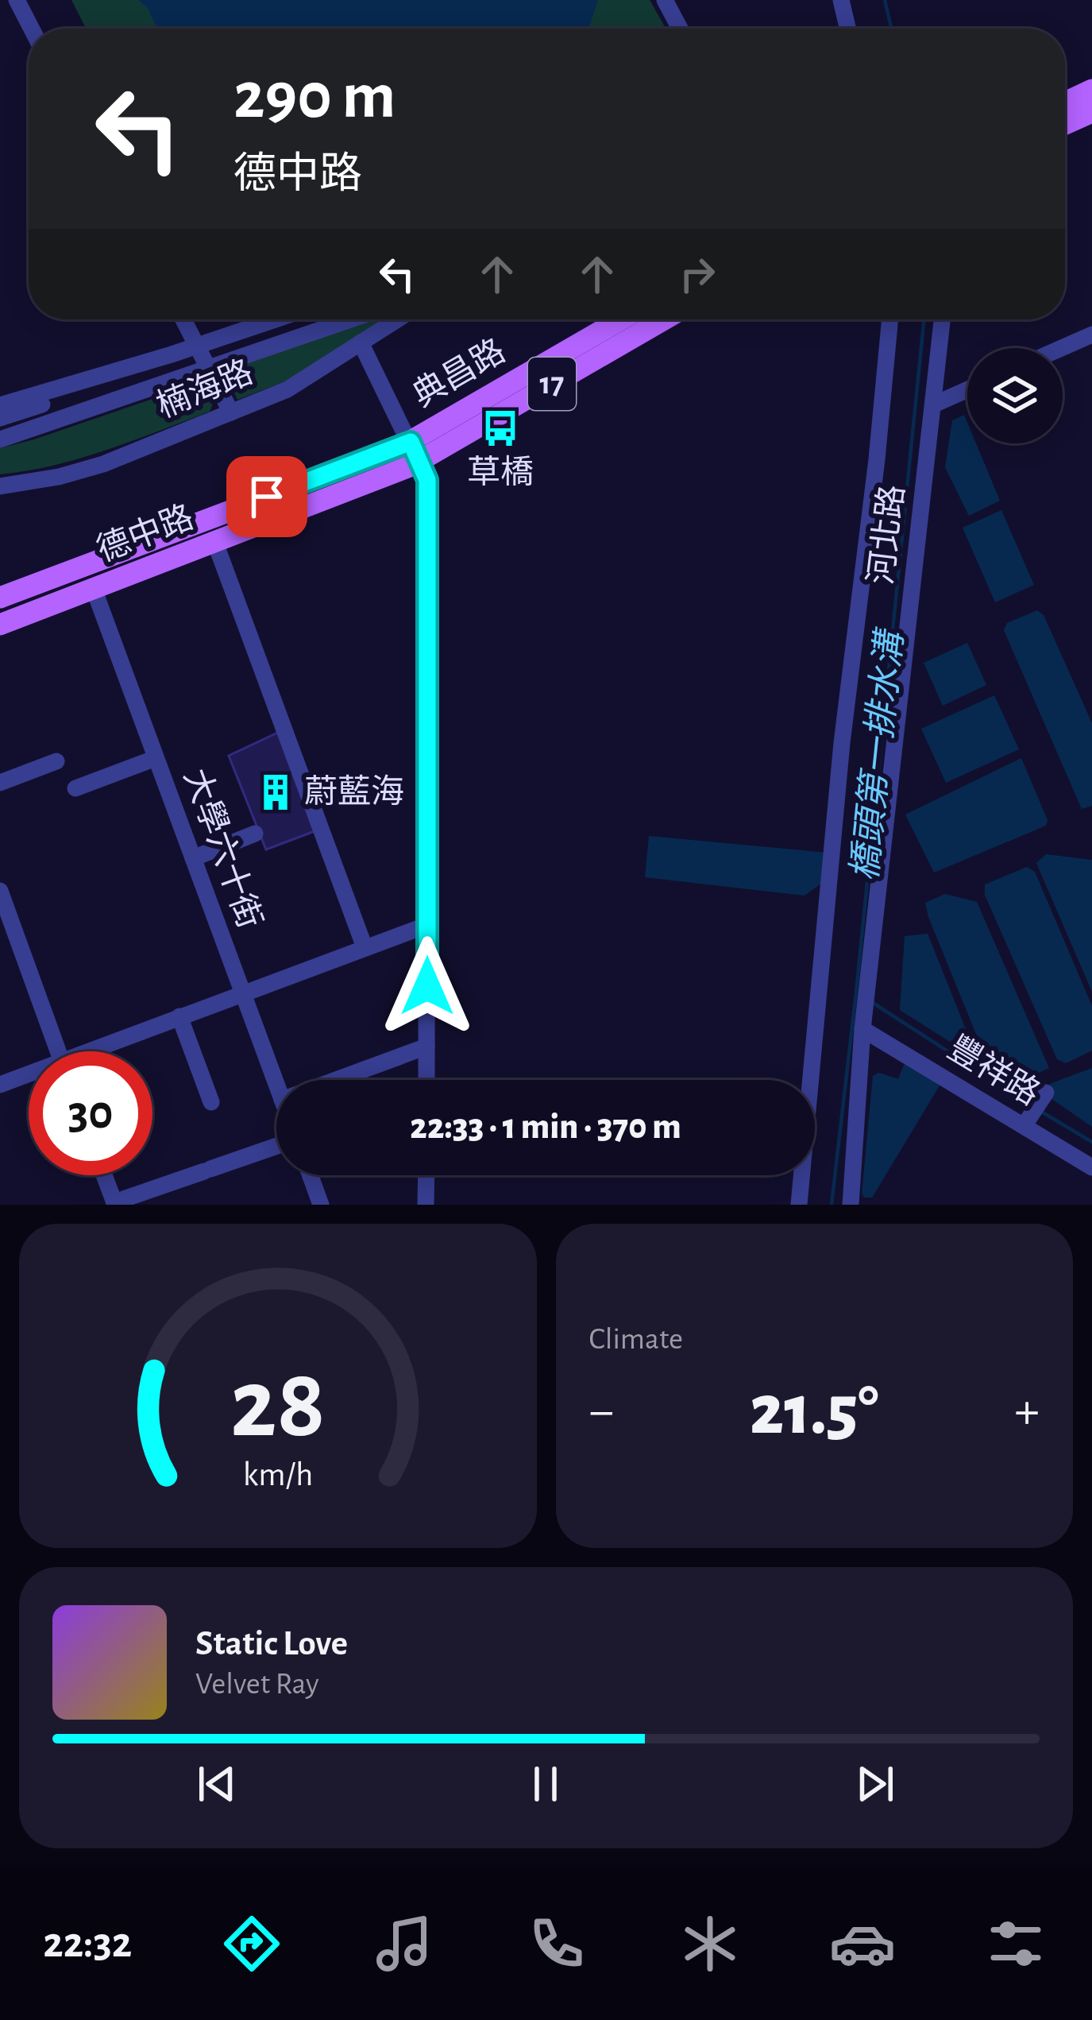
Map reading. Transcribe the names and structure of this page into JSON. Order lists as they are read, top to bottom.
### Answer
{
  "streets": {
    "main road": ["典昌路", "17", "德中路"],
    "street": [
      "楠海路",
      "河北路",
      "大學六十街",
      "豐祥路"
    ]
  },
  "crossings": [
    ["典昌路", "德中路"],
    ["德中路", "大學六十街"],
    ["河北路", "豐祥路"]
  ],
  "water": ["橋頭第一排水溝"],
  "places": {
    "bus stop": ["草橋"],
    "building": ["蔚藍海"]
  },
  "page": {
    "turn": ["290 m", "德中路"],
    "limit": "30",
    "trip": "22:33 · 1 min · 370 m",
    "tile": "Climate",
    "heat": ["−", "21.5°", "+"],
    "song": ["Static Love", "Velvet Ray"],
    "tabs": "22:32",
    "gauge": ["28", "km/h"]
  }
}
